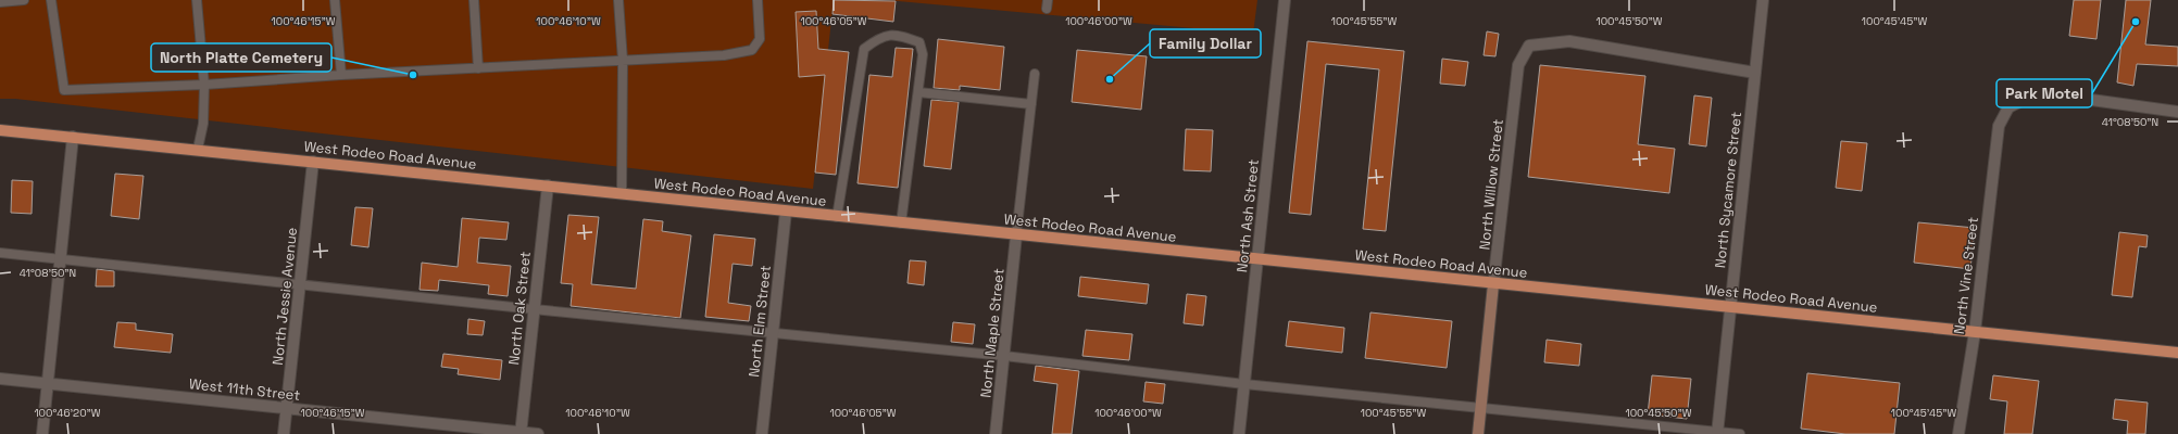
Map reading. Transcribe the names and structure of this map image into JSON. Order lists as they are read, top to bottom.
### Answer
{
  "streets": {
    "main road": ["West Rodeo Road Avenue", "North Willow Street"],
    "street": [
      "North Sycamore Street",
      "North Ash Street",
      "North Vine Street",
      "North Jessie Avenue",
      "North Oak Street",
      "North Elm Street",
      "North Maple Street",
      "West 11th Street"
    ]
  },
  "crossings": [
    ["West Rodeo Road Avenue", "North Willow Street"],
    ["West Rodeo Road Avenue", "North Sycamore Street"],
    ["West Rodeo Road Avenue", "North Ash Street"],
    ["West Rodeo Road Avenue", "North Vine Street"],
    ["West Rodeo Road Avenue", "North Jessie Avenue"],
    ["West Rodeo Road Avenue", "North Oak Street"],
    ["West Rodeo Road Avenue", "North Elm Street"],
    ["West Rodeo Road Avenue", "North Maple Street"],
    ["North Willow Street", "North Sycamore Street"],
    ["North Jessie Avenue", "West 11th Street"],
    ["North Oak Street", "West 11th Street"]
  ],
  "places": ["Park Motel", "North Platte Cemetery", "Family Dollar"],
  "coordinates": [
    "100°46'15\"W",
    "100°46'10\"W",
    "100°46'05\"W",
    "100°46'00\"W",
    "100°45'55\"W",
    "100°45'50\"W",
    "100°45'45\"W",
    "41°08'50\"N",
    "100°46'20\"W"
  ]
}
